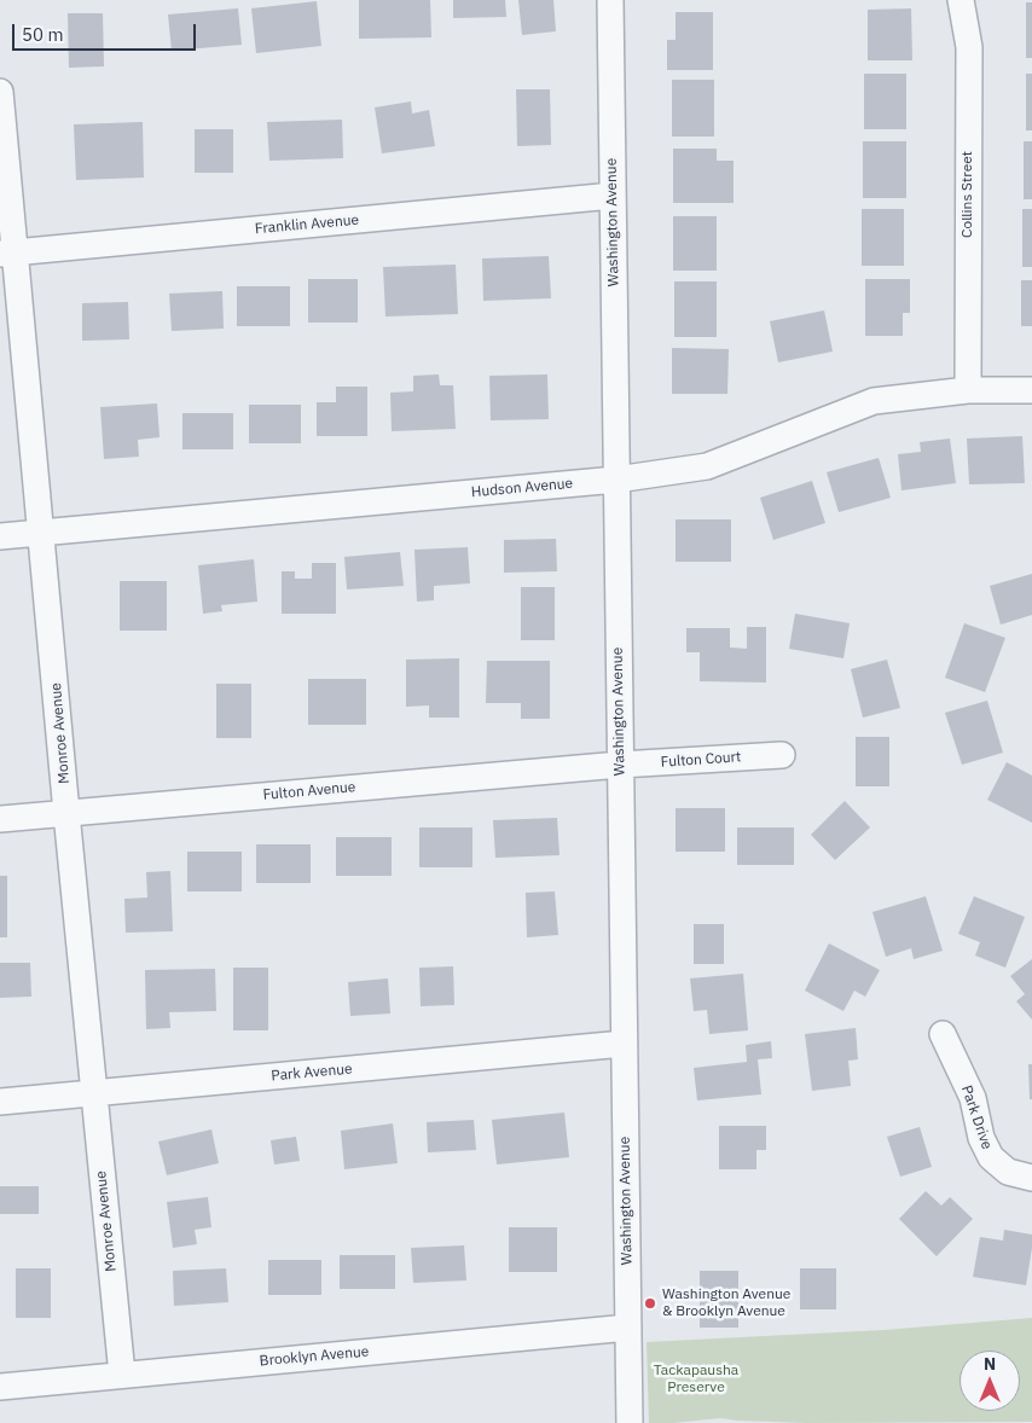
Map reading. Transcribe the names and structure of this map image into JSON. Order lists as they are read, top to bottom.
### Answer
{
  "streets": {
    "street": [
      "Collins Street",
      "Washington Avenue",
      "Franklin Avenue",
      "Hudson Avenue",
      "Monroe Avenue",
      "Fulton Court",
      "Fulton Avenue",
      "Park Avenue",
      "Park Drive",
      "Brooklyn Avenue"
    ]
  },
  "crossings": [
    ["Collins Street", "Hudson Avenue"],
    ["Washington Avenue", "Franklin Avenue"],
    ["Washington Avenue", "Hudson Avenue"],
    ["Washington Avenue", "Fulton Court"],
    ["Washington Avenue", "Fulton Avenue"],
    ["Washington Avenue", "Park Avenue"],
    ["Washington Avenue", "Brooklyn Avenue"],
    ["Franklin Avenue", "Monroe Avenue"],
    ["Hudson Avenue", "Monroe Avenue"],
    ["Monroe Avenue", "Fulton Avenue"],
    ["Monroe Avenue", "Park Avenue"],
    ["Monroe Avenue", "Brooklyn Avenue"],
    ["Fulton Court", "Fulton Avenue"]
  ],
  "parks": ["Tackapausha Preserve"],
  "places": ["Washington Avenue & Brooklyn Avenue"],
  "scale_bar": "50 m",
  "north": "top"
}
